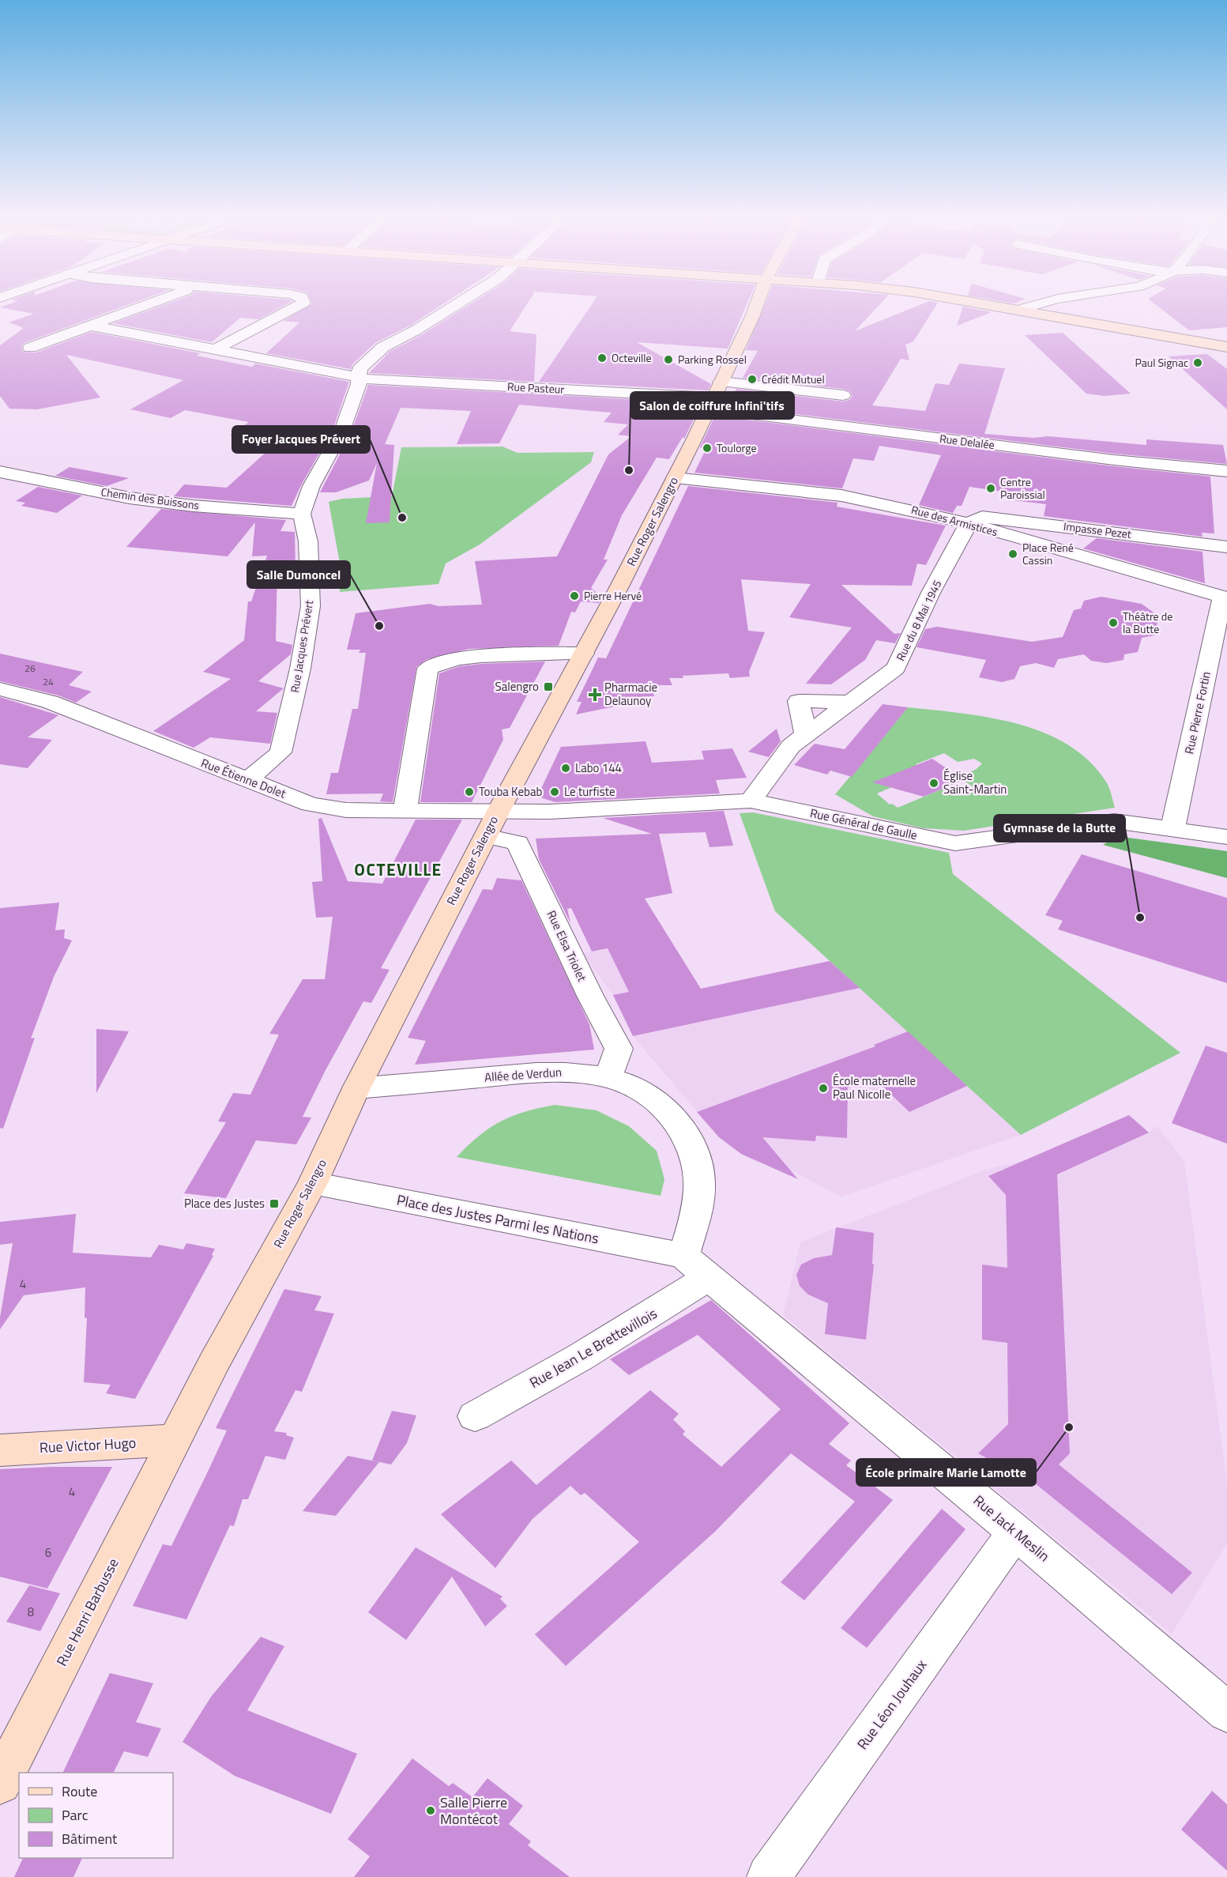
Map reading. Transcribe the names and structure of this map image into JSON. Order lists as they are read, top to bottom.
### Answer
{
  "streets": {
    "main road": ["Rue Roger Salengro", "Rue Victor Hugo", "Rue Henri Barbusse"],
    "street": [
      "Rue Pasteur",
      "Rue Delalée",
      "Chemin des Buissons",
      "Rue des Armistices",
      "Impasse Pezet",
      "Rue du 8 Mai 1945",
      "Rue Jacques Prévert",
      "Rue Pierre Fortin",
      "Rue Étienne Dolet",
      "Rue Général de Gaulle",
      "Rue Elsa Triolet",
      "Allée de Verdun",
      "Place des Justes Parmi les Nations",
      "Rue Jean Le Brettevillois",
      "Rue Jack Meslin",
      "Rue Léon Jouhaux"
    ]
  },
  "crossings": [
    ["Rue Pasteur", "Rue Delalée"],
    ["Rue Pasteur", "Rue Roger Salengro"],
    ["Rue Delalée", "Rue Roger Salengro"],
    ["Chemin des Buissons", "Rue Jacques Prévert"],
    ["Rue des Armistices", "Rue Roger Salengro"],
    ["Rue des Armistices", "Impasse Pezet"],
    ["Rue des Armistices", "Rue du 8 Mai 1945"],
    ["Rue des Armistices", "Rue Pierre Fortin"],
    ["Rue Roger Salengro", "Rue Étienne Dolet"],
    ["Rue Roger Salengro", "Rue Général de Gaulle"],
    ["Rue Roger Salengro", "Rue Elsa Triolet"],
    ["Rue Roger Salengro", "Allée de Verdun"],
    ["Rue Roger Salengro", "Place des Justes Parmi les Nations"],
    ["Rue Roger Salengro", "Rue Victor Hugo"],
    ["Rue Roger Salengro", "Rue Henri Barbusse"],
    ["Impasse Pezet", "Rue du 8 Mai 1945"],
    ["Rue du 8 Mai 1945", "Rue Général de Gaulle"],
    ["Rue Jacques Prévert", "Rue Étienne Dolet"],
    ["Rue Pierre Fortin", "Rue Général de Gaulle"],
    ["Rue Étienne Dolet", "Rue Général de Gaulle"],
    ["Rue Elsa Triolet", "Allée de Verdun"],
    ["Allée de Verdun", "Place des Justes Parmi les Nations"],
    ["Allée de Verdun", "Rue Jean Le Brettevillois"],
    ["Allée de Verdun", "Rue Jack Meslin"],
    ["Place des Justes Parmi les Nations", "Rue Jean Le Brettevillois"],
    ["Place des Justes Parmi les Nations", "Rue Jack Meslin"],
    ["Rue Jean Le Brettevillois", "Rue Jack Meslin"],
    ["Rue Victor Hugo", "Rue Henri Barbusse"],
    ["Rue Jack Meslin", "Rue Léon Jouhaux"]
  ],
  "districts": ["OCTEVILLE"],
  "places": {
    "other": [
      "Octeville",
      "Parking Rossel",
      "Paul Signac",
      "Crédit Mutuel",
      "Toulorge",
      "Salon de coiffure Infini'tifs",
      "Centre Paroissial",
      "Foyer Jacques Prévert",
      "Place René Cassin",
      "Pierre Hervé",
      "Théâtre de la Butte",
      "Salle Dumoncel",
      "Labo 144",
      "Église Saint-Martin",
      "Touba Kebab",
      "Le turfiste",
      "Gymnase de la Butte",
      "École maternelle Paul Nicolle",
      "École primaire Marie Lamotte",
      "Salle Pierre Montécot"
    ],
    "transit": ["Salengro", "Place des Justes"],
    "health": ["Pharmacie Delaunoy"]
  },
  "house_numbers": [
    "26",
    "24",
    "4",
    "4",
    "6",
    "8"
  ],
  "legend": ["Route", "Parc", "Bâtiment"]
}
